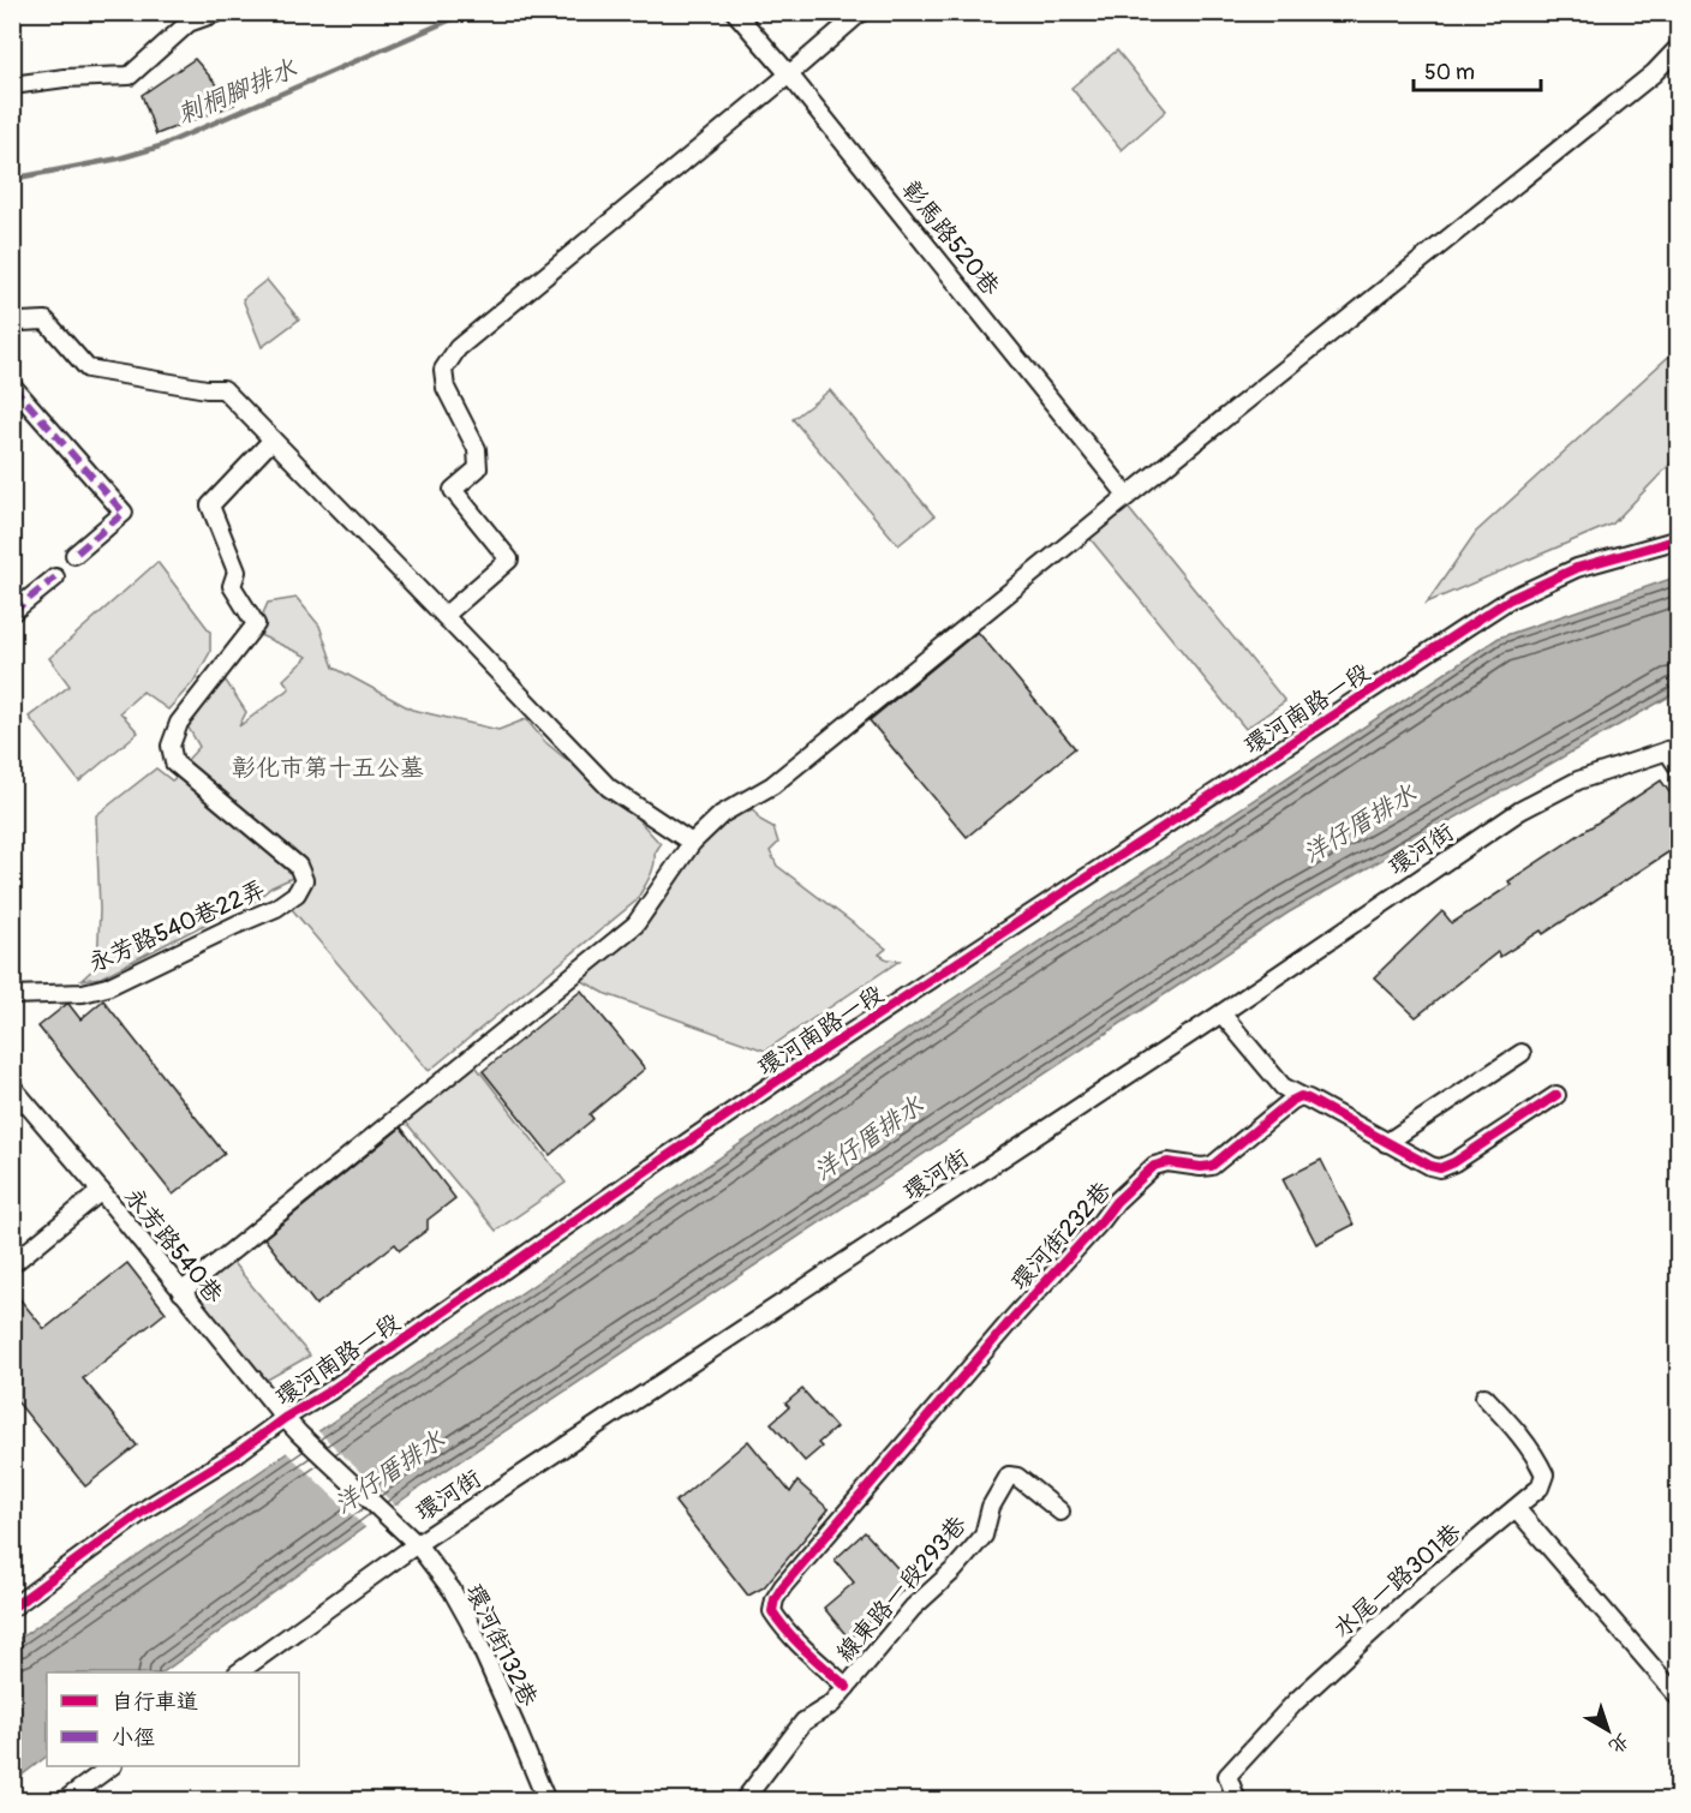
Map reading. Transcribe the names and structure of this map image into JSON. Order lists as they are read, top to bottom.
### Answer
{
  "streets": {
    "street": [
      "彰馬路520巷",
      "環河南路一段",
      "環河街",
      "永芳路540巷22弄",
      "環河街232巷",
      "永芳路540巷",
      "水尾一路301巷",
      "線東路一段293巷",
      "環河街132巷"
    ]
  },
  "crossings": [
    ["環河南路一段", "永芳路540巷"],
    ["環河街", "環河街132巷"],
    ["環河街232巷", "線東路一段293巷"],
    ["永芳路540巷", "環河街132巷"]
  ],
  "water": ["刺桐腳排水", "洋仔厝排水"],
  "parks": ["彰化市第十五公墓"],
  "legend": ["自行車道", "小徑"],
  "scale_bar": "50 m",
  "north": "bottom right"
}
